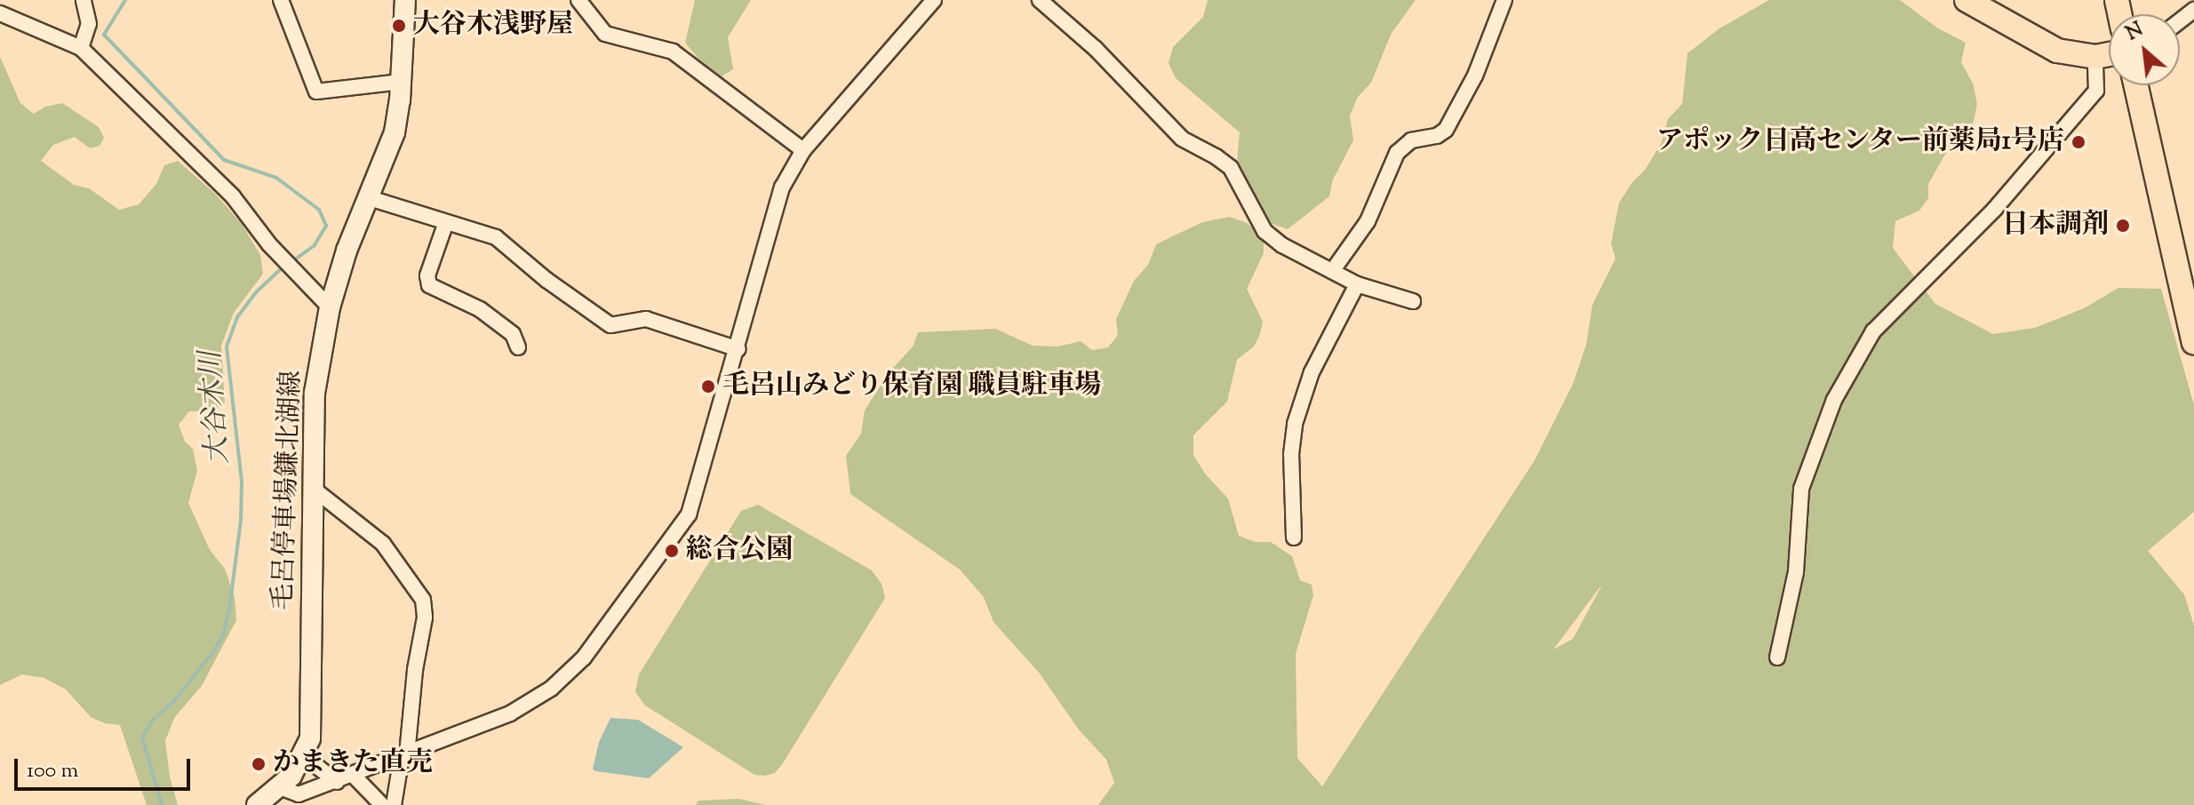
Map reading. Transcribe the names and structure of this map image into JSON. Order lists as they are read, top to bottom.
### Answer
{
  "streets": {
    "main road": ["毛呂停車場鎌北湖線"]
  },
  "water": ["大谷木川"],
  "places": [
    "大谷木浅野屋",
    "アポック日高センター前薬局1号店",
    "日本調剤",
    "毛呂山みどり保育園 職員駐車場",
    "総合公園",
    "かまきた直売"
  ],
  "scale_bar": "100 m",
  "north": "top left"
}
